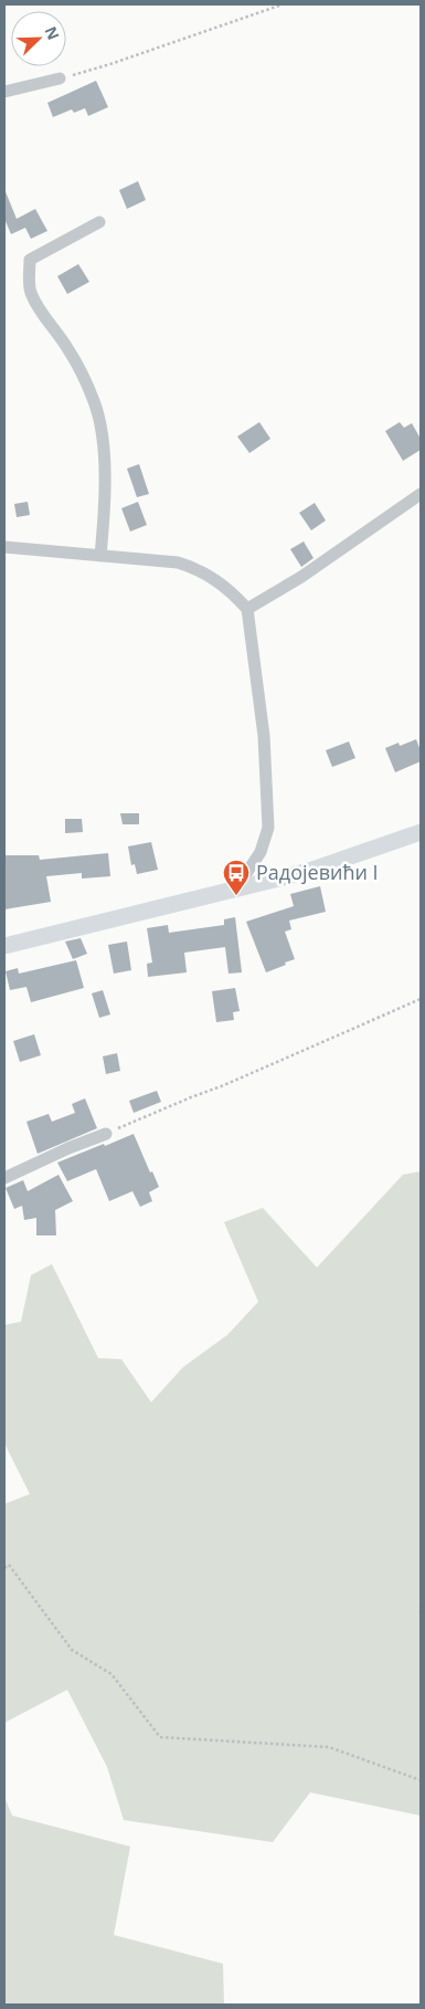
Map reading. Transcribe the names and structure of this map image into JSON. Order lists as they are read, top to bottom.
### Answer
{
  "places": {
    "bus stop": ["Радојевићи I"]
  },
  "north": "top right"
}
